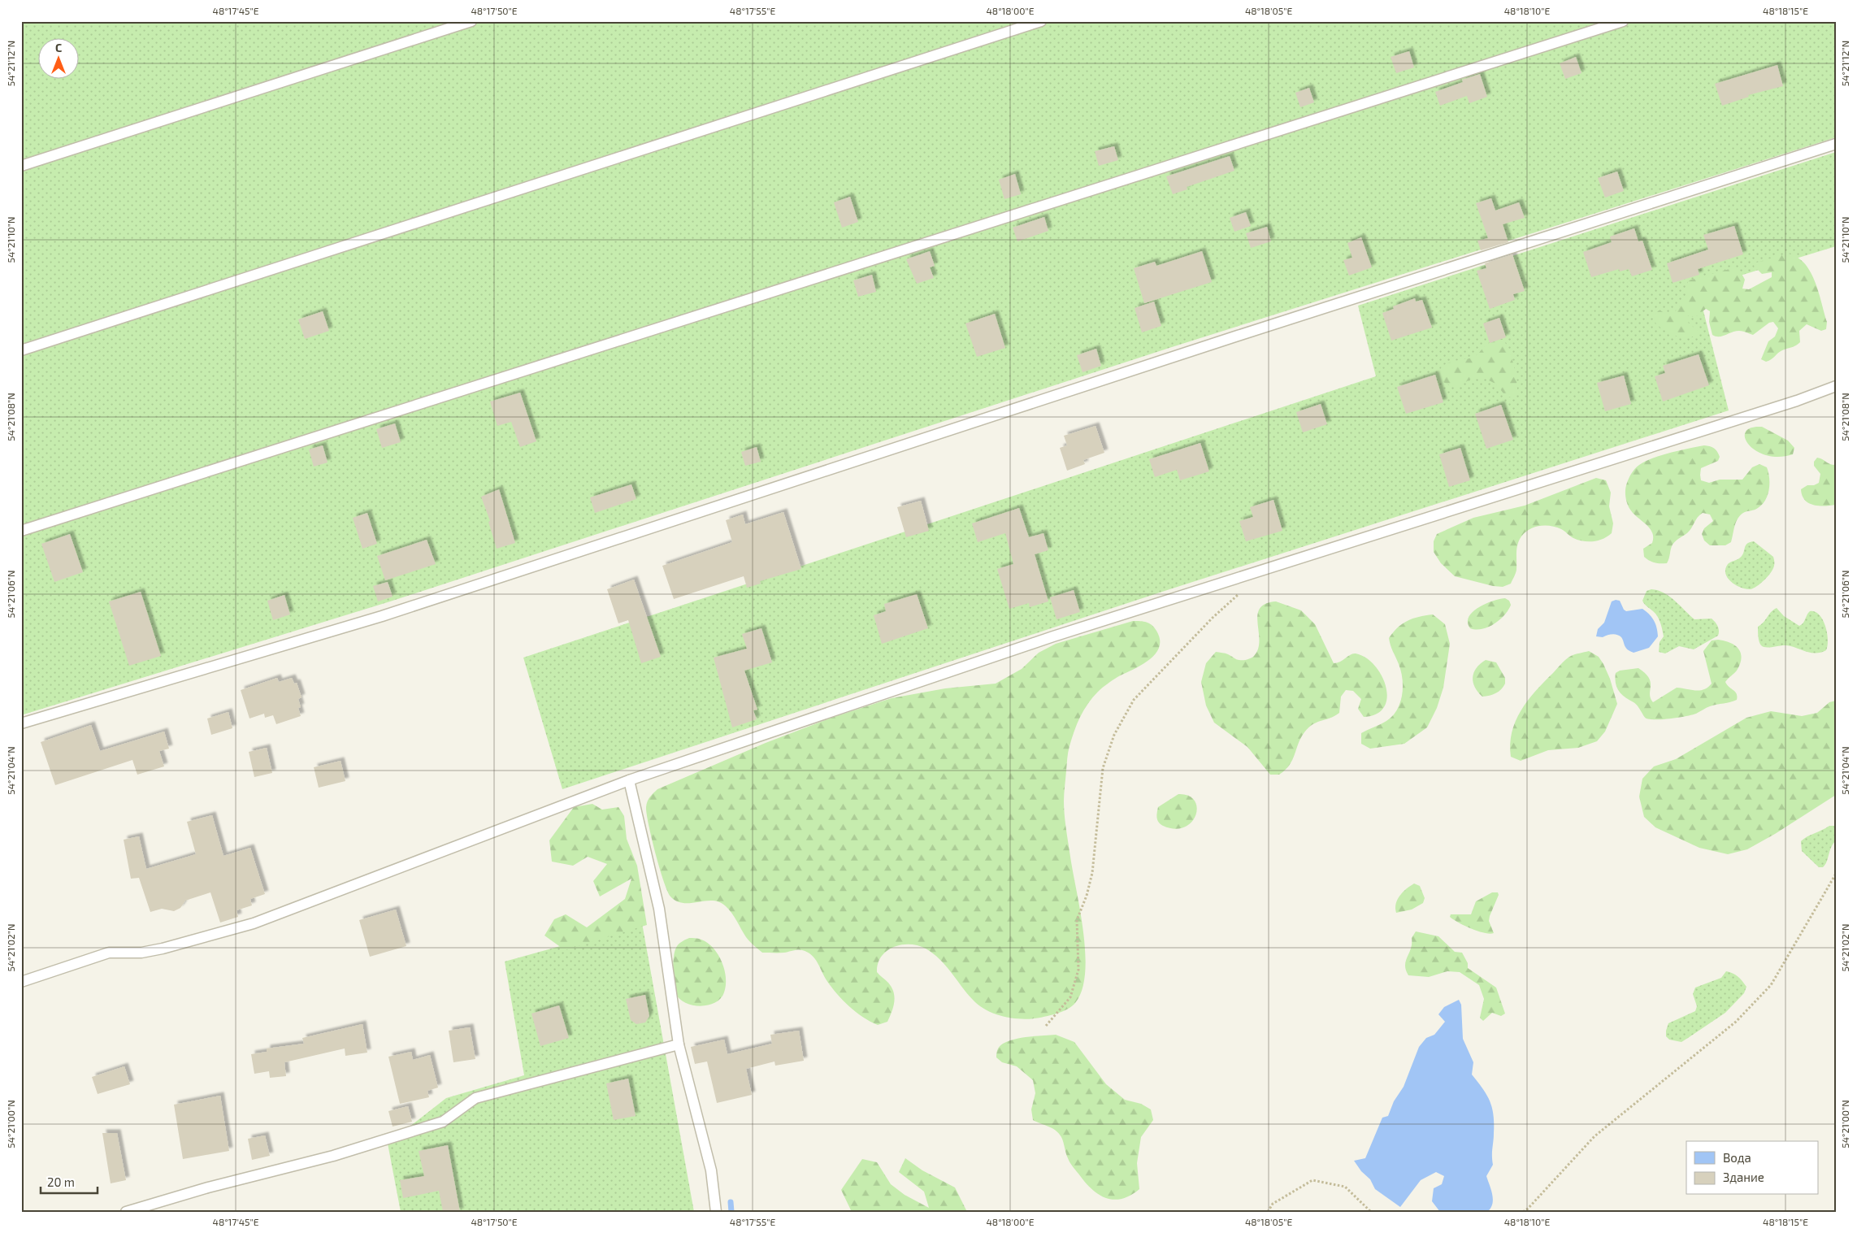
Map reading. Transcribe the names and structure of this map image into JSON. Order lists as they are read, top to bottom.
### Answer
{
  "legend": ["Вода", "Здание"],
  "scale_bar": "20 m",
  "north": "top",
  "coordinates": [
    "48°17'45\"E",
    "48°17'50\"E",
    "48°17'55\"E",
    "48°18'00\"E",
    "48°18'05\"E",
    "48°18'10\"E",
    "48°18'15\"E",
    "54°21'12\"N",
    "54°21'10\"N",
    "54°21'08\"N",
    "54°21'06\"N",
    "54°21'04\"N",
    "54°21'02\"N",
    "54°21'00\"N"
  ]
}
